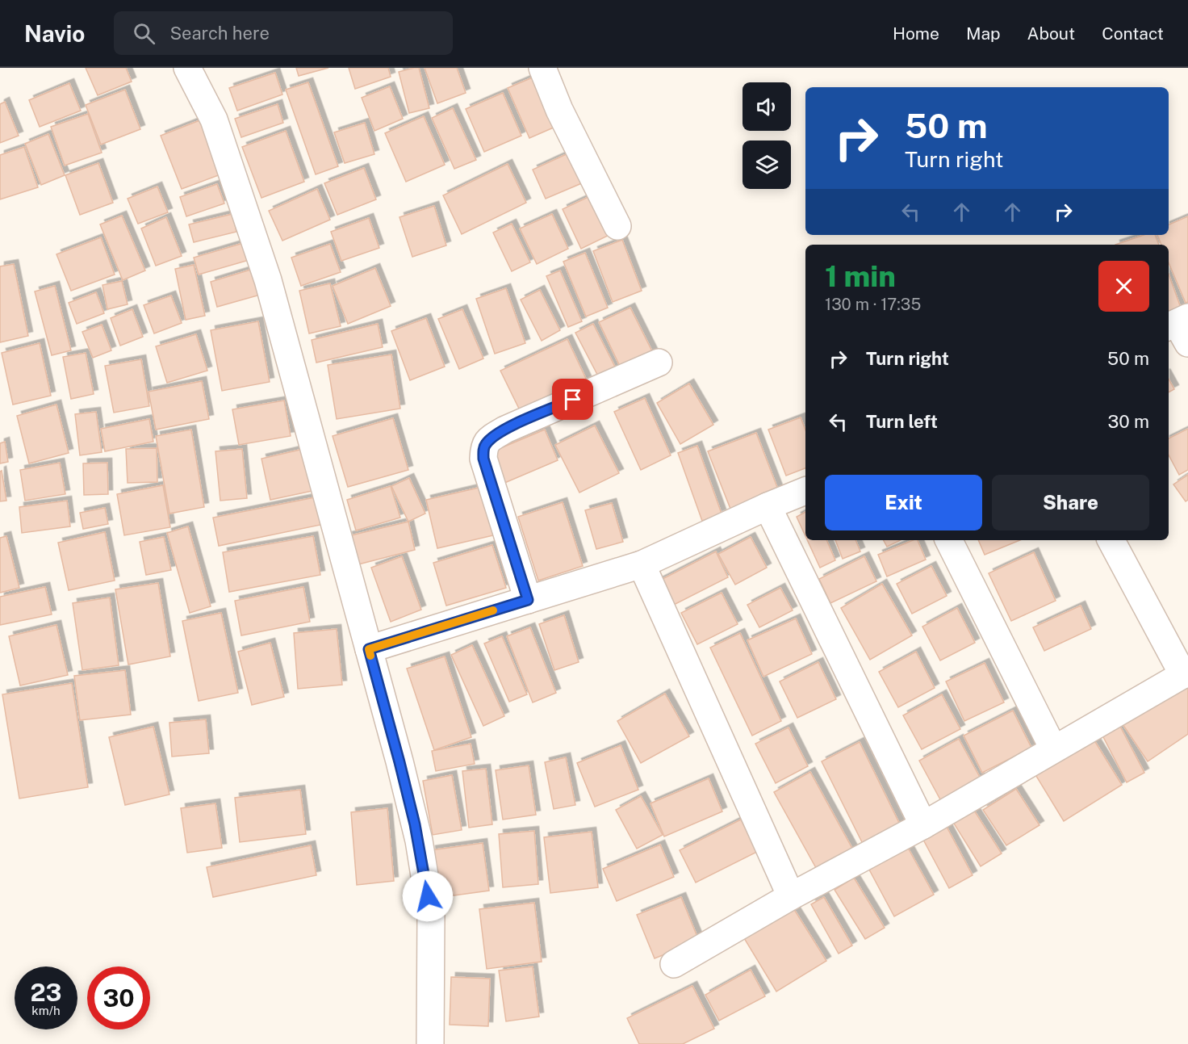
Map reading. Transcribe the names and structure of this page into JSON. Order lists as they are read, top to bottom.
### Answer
{
  "page": {
    "header": "Navio",
    "search": "Search here",
    "nav": [
      "Home",
      "Map",
      "About",
      "Contact"
    ],
    "turn": ["50 m", "Turn right"],
    "heading": ["1 min", "130 m · 17:35"],
    "list": [
      {
        "name": "Turn right",
        "value": "50 m"
      },
      {
        "name": "Turn left",
        "value": "30 m"
      }
    ],
    "buttons": ["Exit", "Share"],
    "speed": "23 km/h",
    "limit": "30"
  }
}
